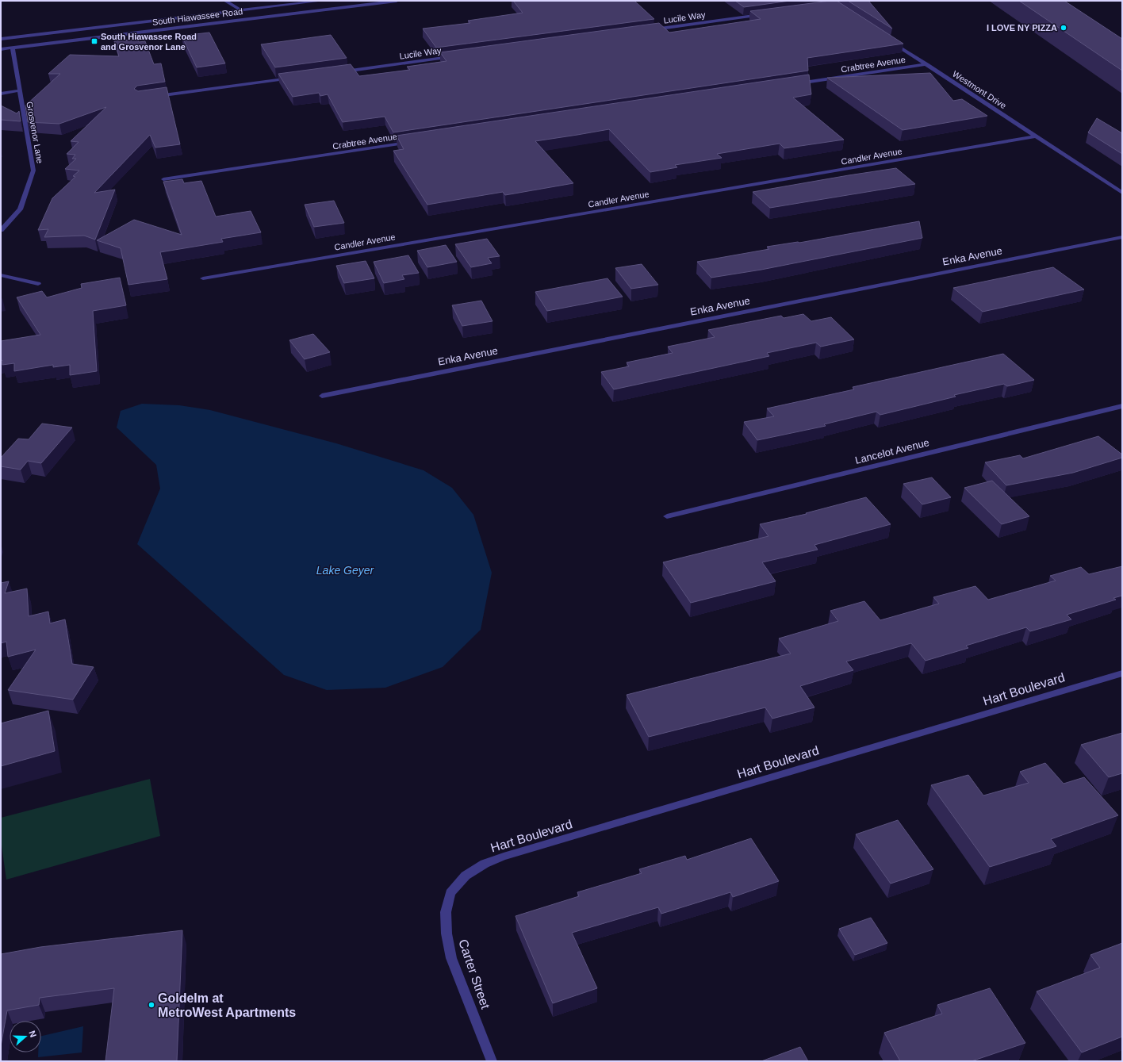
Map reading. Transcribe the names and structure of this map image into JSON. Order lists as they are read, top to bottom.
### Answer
{
  "streets": {
    "street": [
      "South Hiawassee Road",
      "Lucile Way",
      "Crabtree Avenue",
      "Westmont Drive",
      "Grosvenor Lane",
      "Candler Avenue",
      "Enka Avenue",
      "Lancelot Avenue",
      "Hart Boulevard",
      "Carter Street"
    ]
  },
  "crossings": [
    ["South Hiawassee Road", "Grosvenor Lane"],
    ["Crabtree Avenue", "Westmont Drive"],
    ["Westmont Drive", "Candler Avenue"],
    ["Hart Boulevard", "Carter Street"]
  ],
  "water": ["Lake Geyer"],
  "places": {
    "other": ["I LOVE NY PIZZA", "Goldelm at MetroWest Apartments"],
    "transit": ["South Hiawassee Road and Grosvenor Lane"]
  },
  "north": "right"
}
